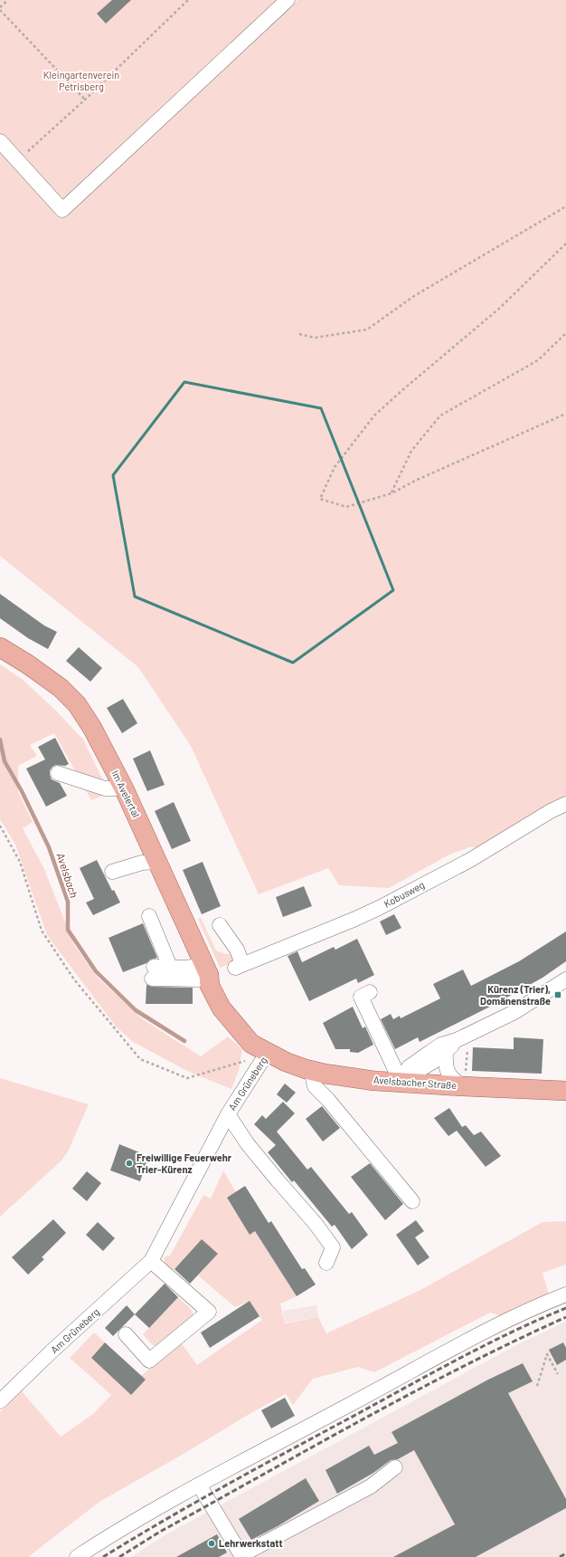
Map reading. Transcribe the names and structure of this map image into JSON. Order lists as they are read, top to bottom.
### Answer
{
  "streets": {
    "main road": ["Im Avelertal", "Avelsbacher Straße"],
    "street": ["Kobusweg", "Am Grüneberg"]
  },
  "crossings": [
    ["Im Avelertal", "Avelsbacher Straße"],
    ["Im Avelertal", "Am Grüneberg"],
    ["Avelsbacher Straße", "Am Grüneberg"]
  ],
  "water": ["Avelsbach"],
  "parks": ["Kleingartenverein Petrisberg"],
  "places": {
    "transit": ["Kürenz (Trier), Domänenstraße"],
    "other": ["Freiwillige Feuerwehr Trier-Kürenz", "Lehrwerkstatt"]
  }
}
